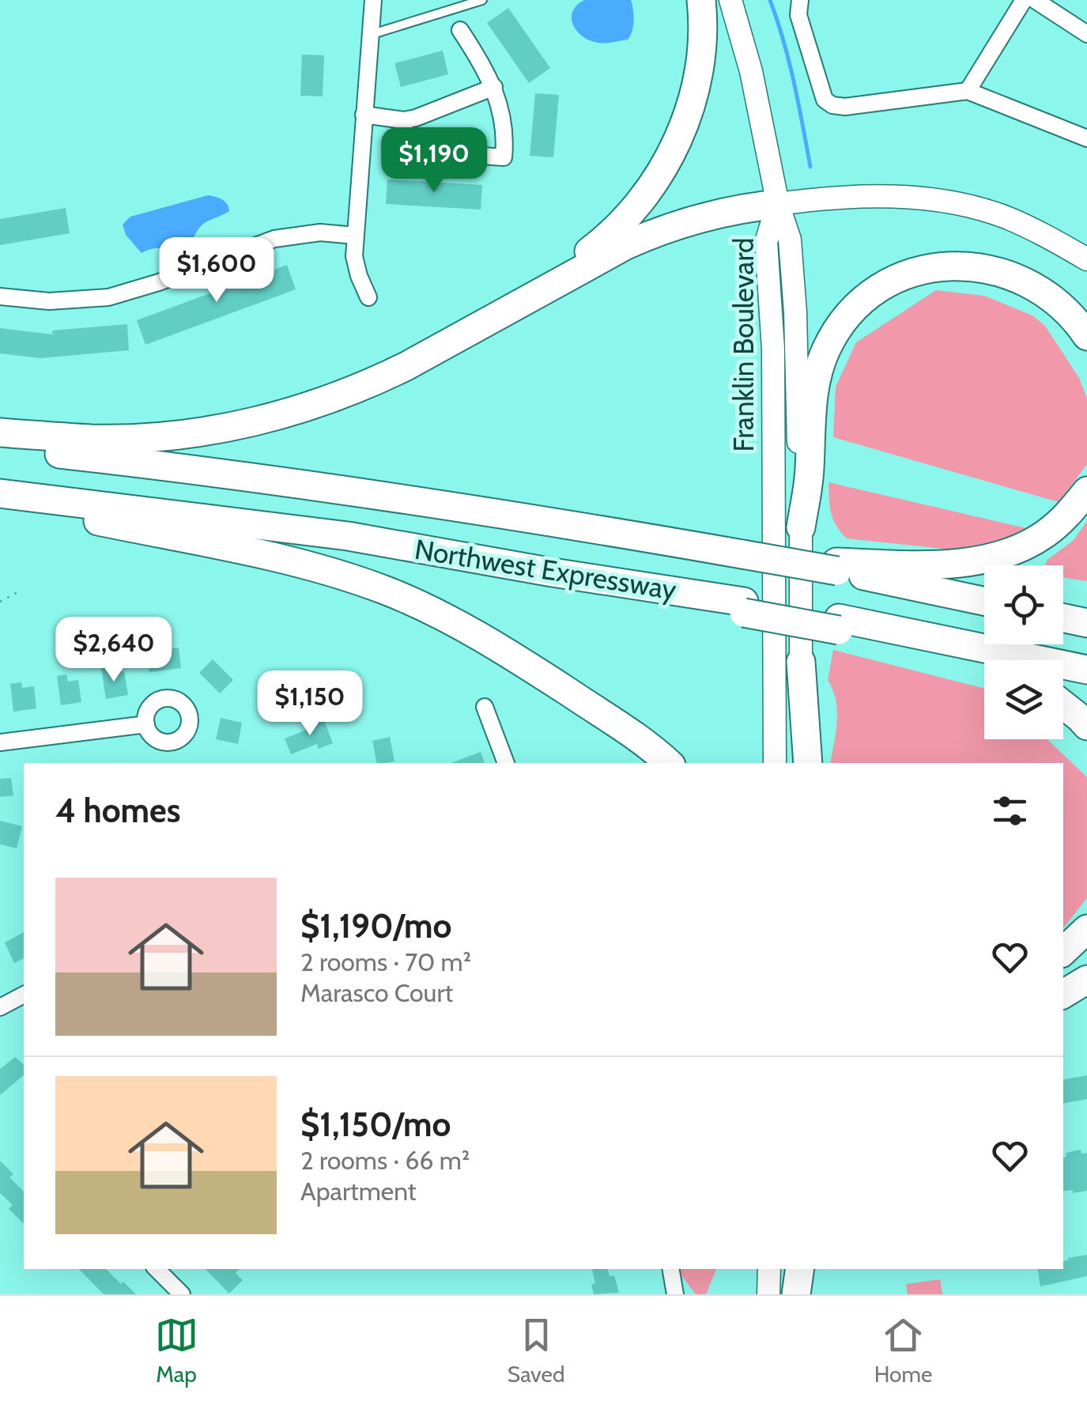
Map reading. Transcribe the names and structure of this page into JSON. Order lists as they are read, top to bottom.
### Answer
{
  "streets": {
    "highway": ["Northwest Expressway"],
    "main road": ["Franklin Boulevard"]
  },
  "page": {
    "price": [
      "$1,190",
      "$1,600",
      "$2,640",
      "$1,150"
    ],
    "heading": "4 homes",
    "list": [
      {
        "name": "$1,190/mo",
        "note": "2 rooms · 70 m² · Marasco Court"
      },
      {
        "name": "$1,150/mo",
        "note": "2 rooms · 66 m² · Apartment"
      }
    ],
    "tabs": ["Map", "Saved", "Home"]
  }
}
